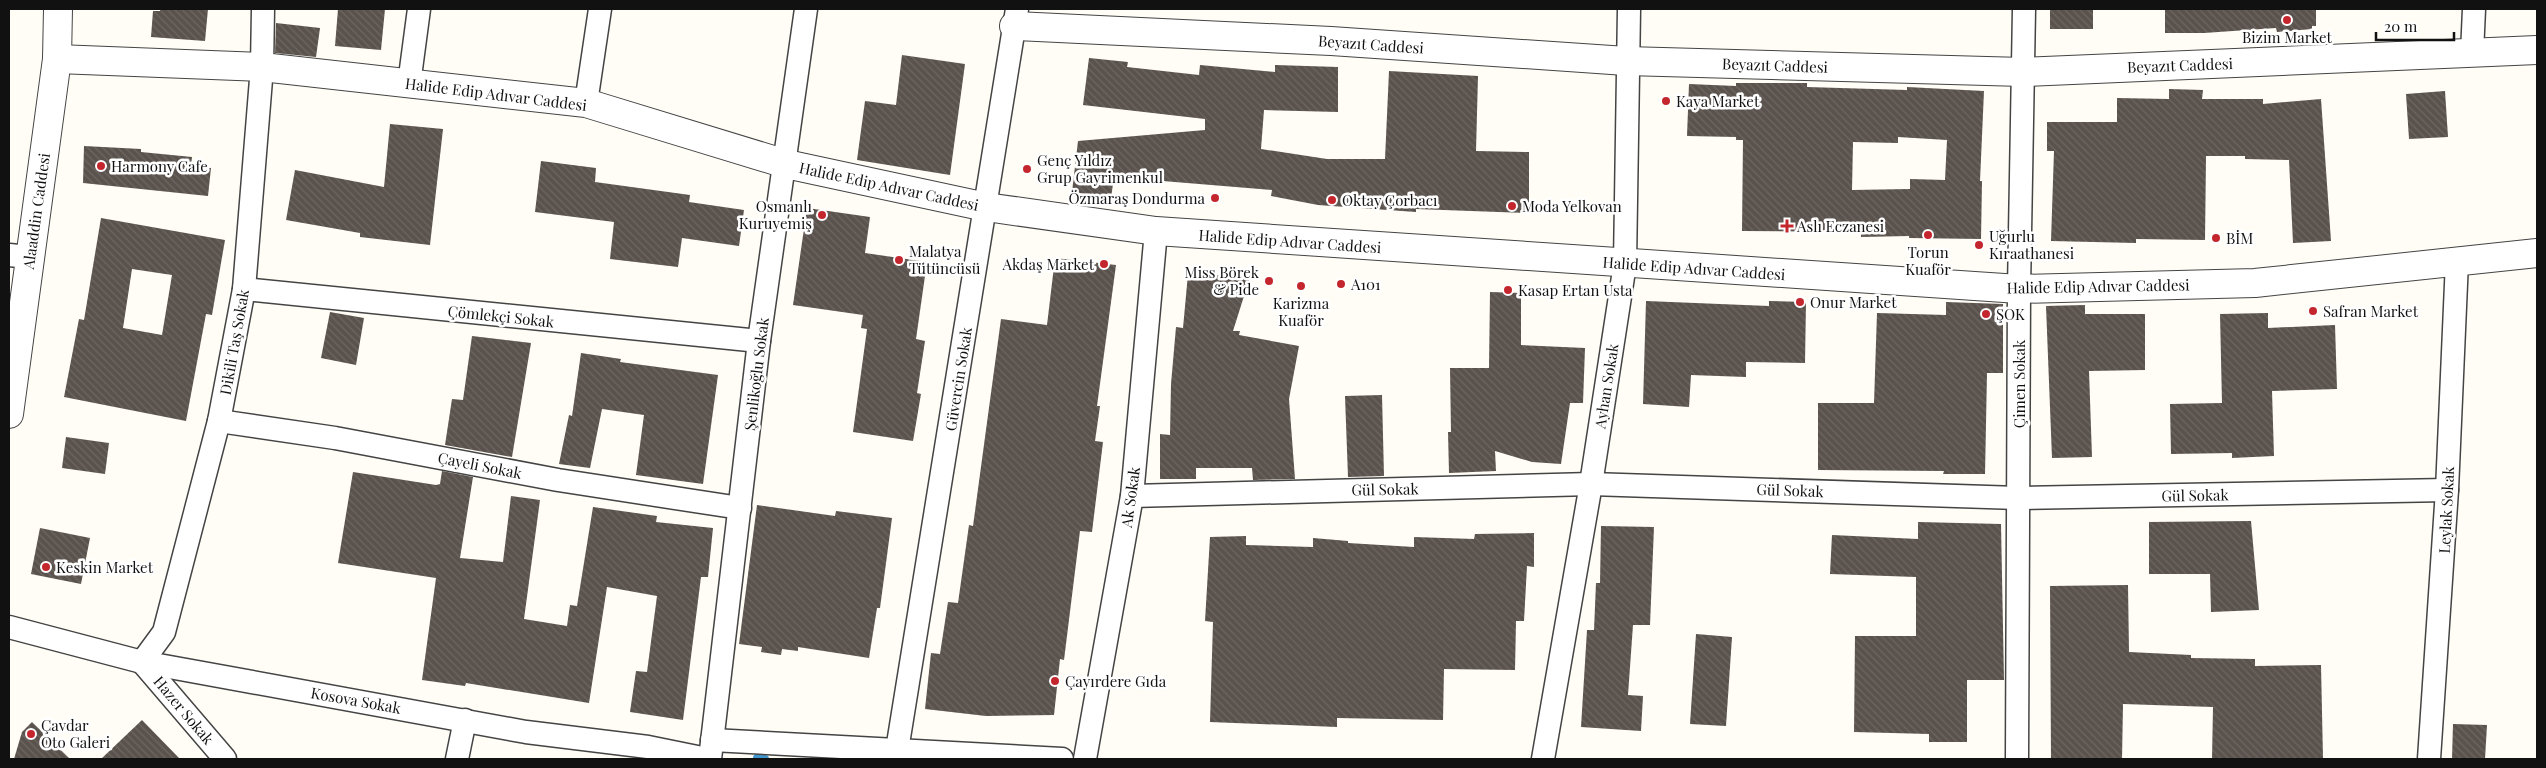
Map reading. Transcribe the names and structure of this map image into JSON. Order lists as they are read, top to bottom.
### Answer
{
  "streets": {
    "street": [
      "Beyazıt Caddesi",
      "Halide Edip Adıvar Caddesi",
      "Alaaddin Caddesi",
      "Çömlekçi Sokak",
      "Dikili Taş Sokak",
      "Şenlikoğlu Sokak",
      "Güvercin Sokak",
      "Çimen Sokak",
      "Ayhan Sokak",
      "Çayeli Sokak",
      "Gül Sokak",
      "Ak Sokak",
      "Leylak Sokak",
      "Kosova Sokak",
      "Hazer Sokak"
    ]
  },
  "crossings": [
    ["Beyazıt Caddesi", "Güvercin Sokak"],
    ["Beyazıt Caddesi", "Çimen Sokak"],
    ["Beyazıt Caddesi", "Ayhan Sokak"],
    ["Halide Edip Adıvar Caddesi", "Alaaddin Caddesi"],
    ["Halide Edip Adıvar Caddesi", "Dikili Taş Sokak"],
    ["Halide Edip Adıvar Caddesi", "Şenlikoğlu Sokak"],
    ["Halide Edip Adıvar Caddesi", "Güvercin Sokak"],
    ["Halide Edip Adıvar Caddesi", "Çimen Sokak"],
    ["Halide Edip Adıvar Caddesi", "Ayhan Sokak"],
    ["Halide Edip Adıvar Caddesi", "Ak Sokak"],
    ["Halide Edip Adıvar Caddesi", "Leylak Sokak"],
    ["Çömlekçi Sokak", "Dikili Taş Sokak"],
    ["Çömlekçi Sokak", "Şenlikoğlu Sokak"],
    ["Dikili Taş Sokak", "Çayeli Sokak"],
    ["Dikili Taş Sokak", "Kosova Sokak"],
    ["Dikili Taş Sokak", "Hazer Sokak"],
    ["Şenlikoğlu Sokak", "Çayeli Sokak"],
    ["Şenlikoğlu Sokak", "Kosova Sokak"],
    ["Güvercin Sokak", "Kosova Sokak"],
    ["Çimen Sokak", "Gül Sokak"],
    ["Ayhan Sokak", "Gül Sokak"],
    ["Gül Sokak", "Ak Sokak"],
    ["Gül Sokak", "Leylak Sokak"],
    ["Kosova Sokak", "Hazer Sokak"]
  ],
  "places": {
    "other": [
      "Bizim Market",
      "Kaya Market",
      "Harmony Cafe",
      "Genç Yıldız Grup Gayrimenkul",
      "Özmaraş Dondurma",
      "Oktay Çorbacı",
      "Moda Yelkovan",
      "Osmanlı Kuruyemiş",
      "Torun Kuaför",
      "BİM",
      "Uğurlu Kıraathanesi",
      "Malatya Tütüncüsü",
      "Akdaş Market",
      "Miss Börek & Pide",
      "A101",
      "Karizma Kuaför",
      "Kasap Ertan Usta",
      "Onur Market",
      "Safran Market",
      "ŞOK",
      "Keskin Market",
      "Çayırdere Gıda",
      "Çavdar Oto Galeri"
    ],
    "health": ["Aslı Eczanesi"]
  },
  "scale_bar": "20 m"
}
